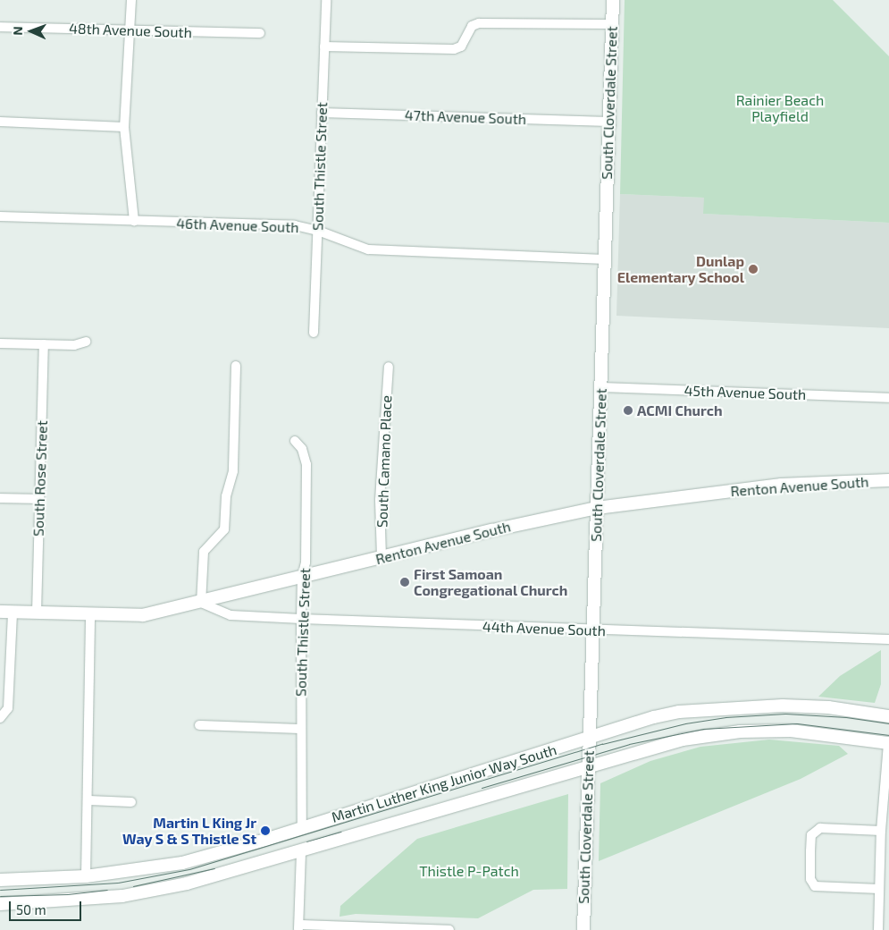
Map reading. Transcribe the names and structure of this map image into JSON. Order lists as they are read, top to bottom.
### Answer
{
  "streets": {
    "main road": ["South Cloverdale Street", "Renton Avenue South", "Martin Luther King Junior Way South"],
    "street": [
      "48th Avenue South",
      "47th Avenue South",
      "South Thistle Street",
      "46th Avenue South",
      "45th Avenue South",
      "South Camano Place",
      "South Rose Street",
      "44th Avenue South"
    ]
  },
  "crossings": [
    ["South Cloverdale Street", "47th Avenue South"],
    ["South Cloverdale Street", "46th Avenue South"],
    ["South Cloverdale Street", "45th Avenue South"],
    ["South Cloverdale Street", "Renton Avenue South"],
    ["South Cloverdale Street", "44th Avenue South"],
    ["South Cloverdale Street", "Martin Luther King Junior Way South"],
    ["47th Avenue South", "South Thistle Street"],
    ["South Thistle Street", "46th Avenue South"],
    ["South Thistle Street", "Renton Avenue South"],
    ["South Thistle Street", "44th Avenue South"],
    ["South Thistle Street", "Martin Luther King Junior Way South"],
    ["South Camano Place", "Renton Avenue South"],
    ["South Rose Street", "Renton Avenue South"],
    ["Renton Avenue South", "44th Avenue South"]
  ],
  "parks": ["Rainier Beach Playfield", "Thistle P-Patch"],
  "places": [
    "Dunlap Elementary School",
    "ACMI Church",
    "First Samoan Congregational Church",
    "Martin L King Jr Way S & S Thistle St"
  ],
  "scale_bar": "50 m",
  "north": "left"
}
